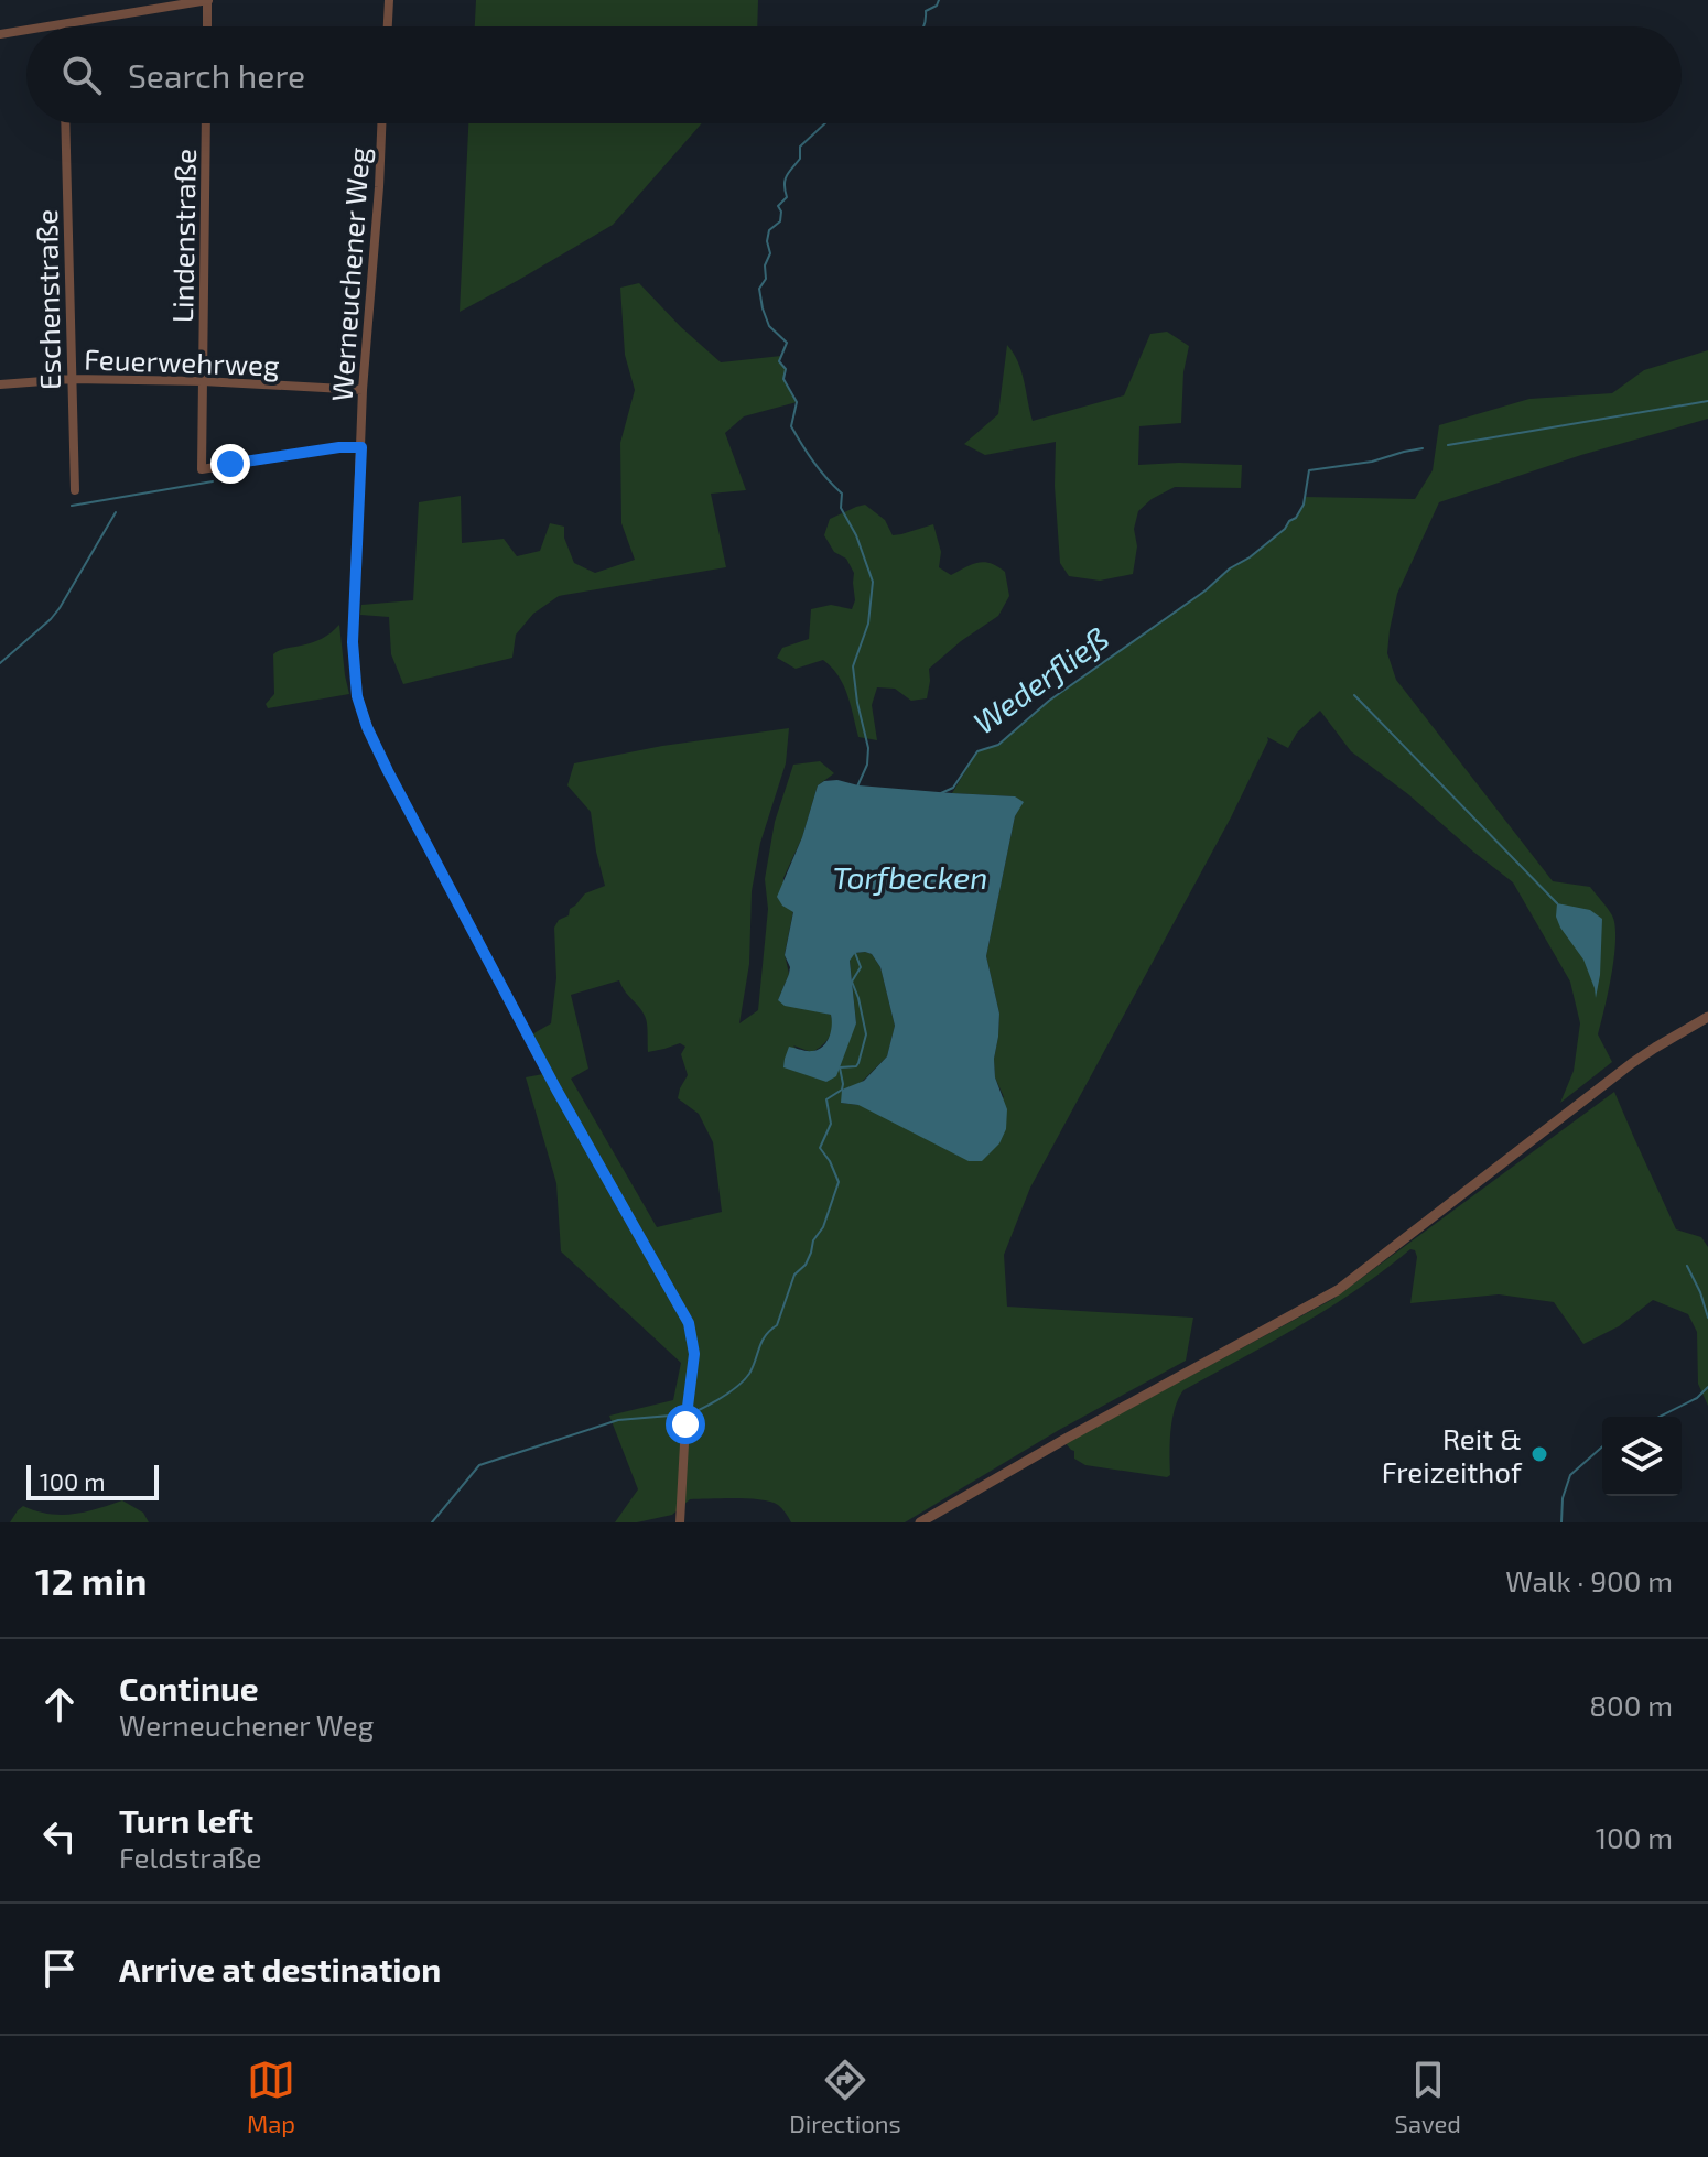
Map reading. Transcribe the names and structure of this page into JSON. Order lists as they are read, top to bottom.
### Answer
{
  "streets": {
    "street": [
      "Lindenstraße",
      "Werneuchener Weg",
      "Eschenstraße",
      "Feuerwehrweg"
    ]
  },
  "crossings": [
    ["Lindenstraße", "Werneuchener Weg"],
    ["Lindenstraße", "Feuerwehrweg"],
    ["Werneuchener Weg", "Feuerwehrweg"],
    ["Eschenstraße", "Feuerwehrweg"]
  ],
  "water": ["Wederfließ", "Torfbecken"],
  "places": ["Reit & Freizeithof"],
  "scale_bar": "100 m",
  "page": {
    "search": "Search here",
    "scale": "100 m",
    "heading": ["12 min", "Walk · 900 m"],
    "list": [
      ["Continue", "Werneuchener Weg", "800 m"],
      ["Turn left", "Feldstraße", "100 m"],
      "Arrive at destination"
    ],
    "nav": ["Map", "Directions", "Saved"]
  }
}
